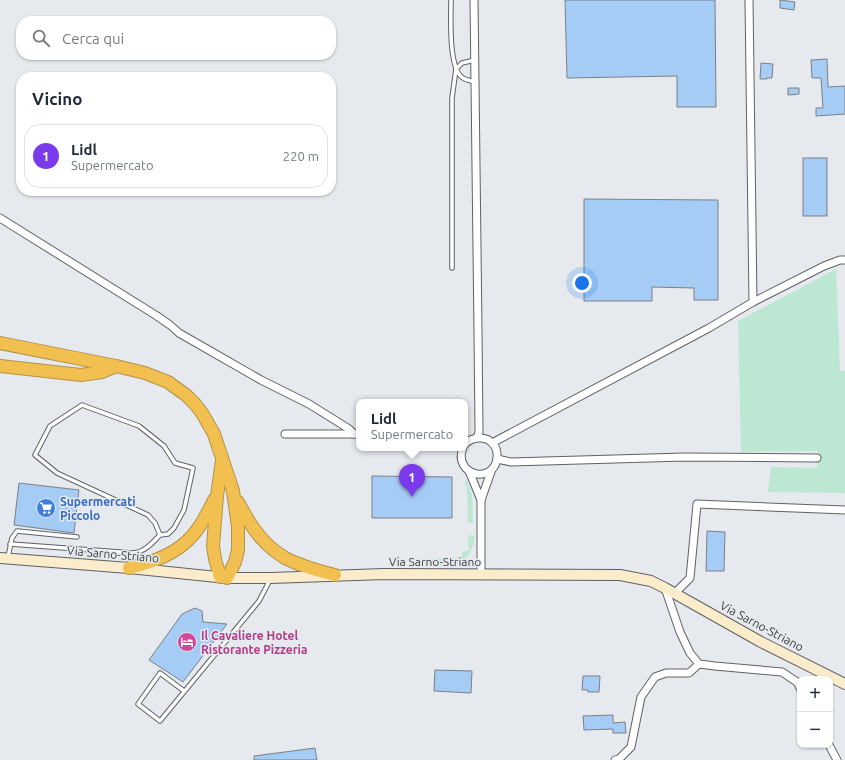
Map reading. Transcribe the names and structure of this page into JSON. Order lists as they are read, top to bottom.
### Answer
{
  "streets": {
    "main road": ["Via Sarno-Striano"]
  },
  "places": {
    "supermarket": ["Supermercati Piccolo"],
    "hotel": ["Il Cavaliere Hotel Ristorante Pizzeria"]
  },
  "page": {
    "search": "Cerca qui",
    "heading": "Vicino",
    "list": [
      {
        "mark": "1",
        "name": "Lidl",
        "note": "Supermercato",
        "value": "220 m"
      }
    ],
    "popup": ["Lidl", "Supermercato"],
    "pins": "1",
    "map_buttons": ["+", "−"]
  }
}
